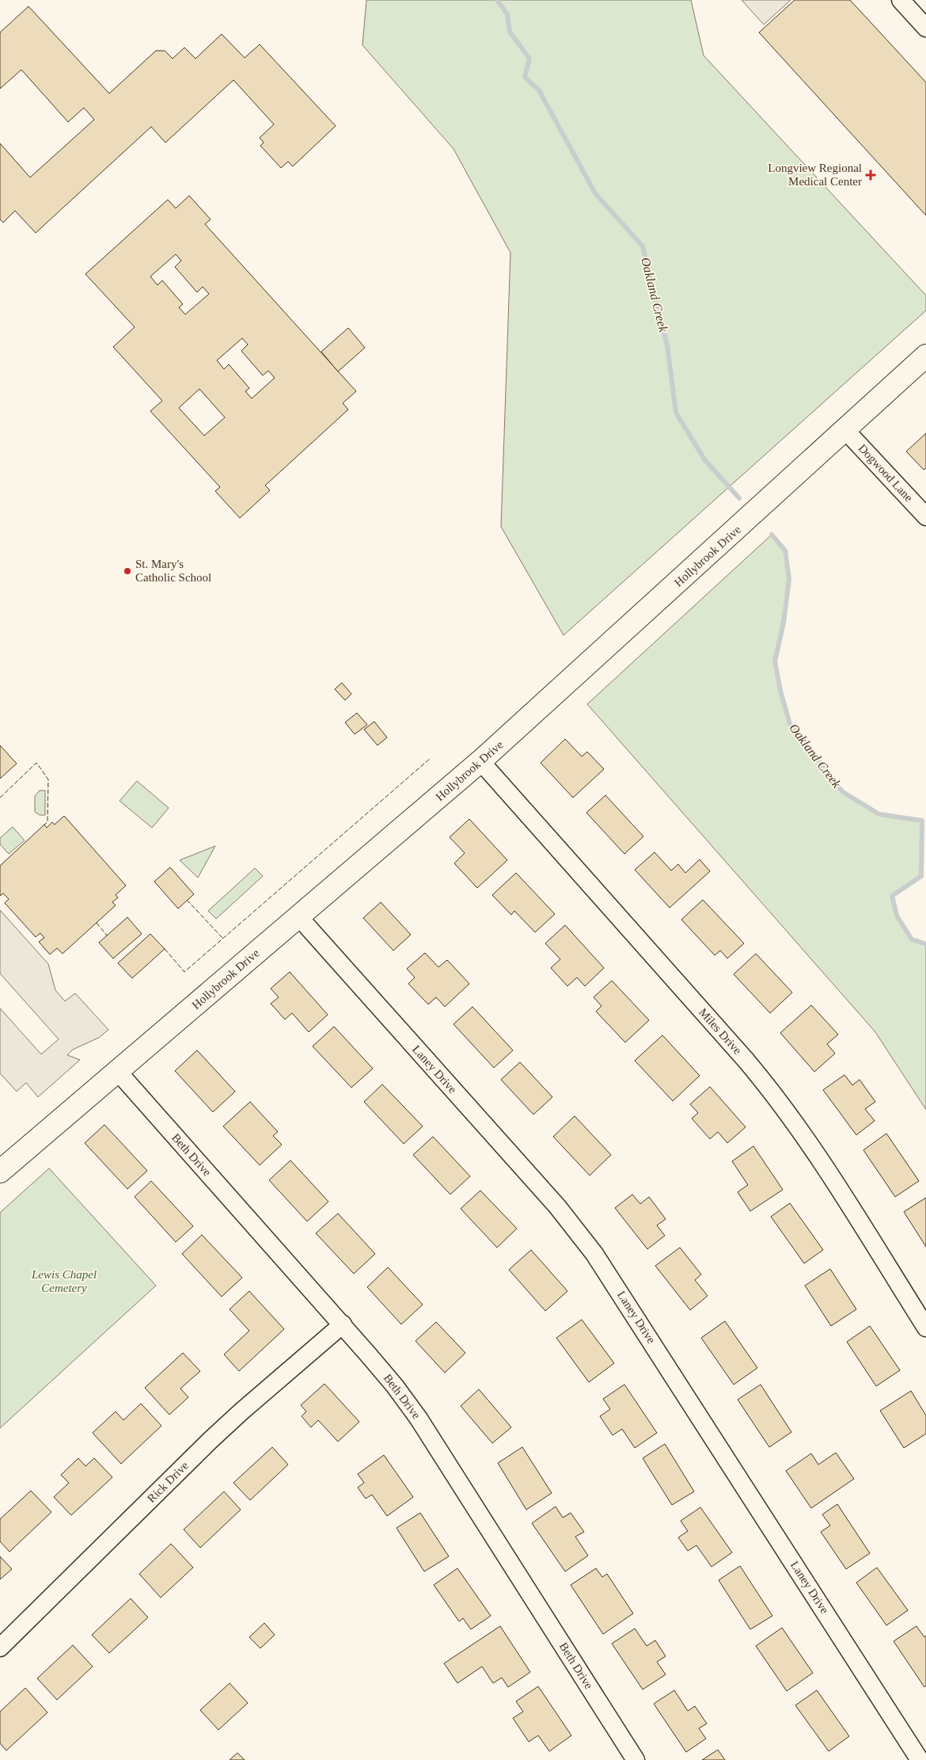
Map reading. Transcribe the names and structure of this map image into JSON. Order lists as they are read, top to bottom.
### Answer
{
  "streets": {
    "main road": ["Hollybrook Drive"],
    "street": [
      "Dogwood Lane",
      "Miles Drive",
      "Laney Drive",
      "Beth Drive",
      "Rick Drive"
    ]
  },
  "crossings": [
    ["Dogwood Lane", "Hollybrook Drive"],
    ["Hollybrook Drive", "Miles Drive"],
    ["Hollybrook Drive", "Laney Drive"],
    ["Hollybrook Drive", "Beth Drive"],
    ["Beth Drive", "Rick Drive"]
  ],
  "water": ["Oakland Creek"],
  "parks": ["Lewis Chapel Cemetery"],
  "places": {
    "health": ["Longview Regional Medical Center"],
    "other": ["St. Mary's Catholic School"]
  }
}
